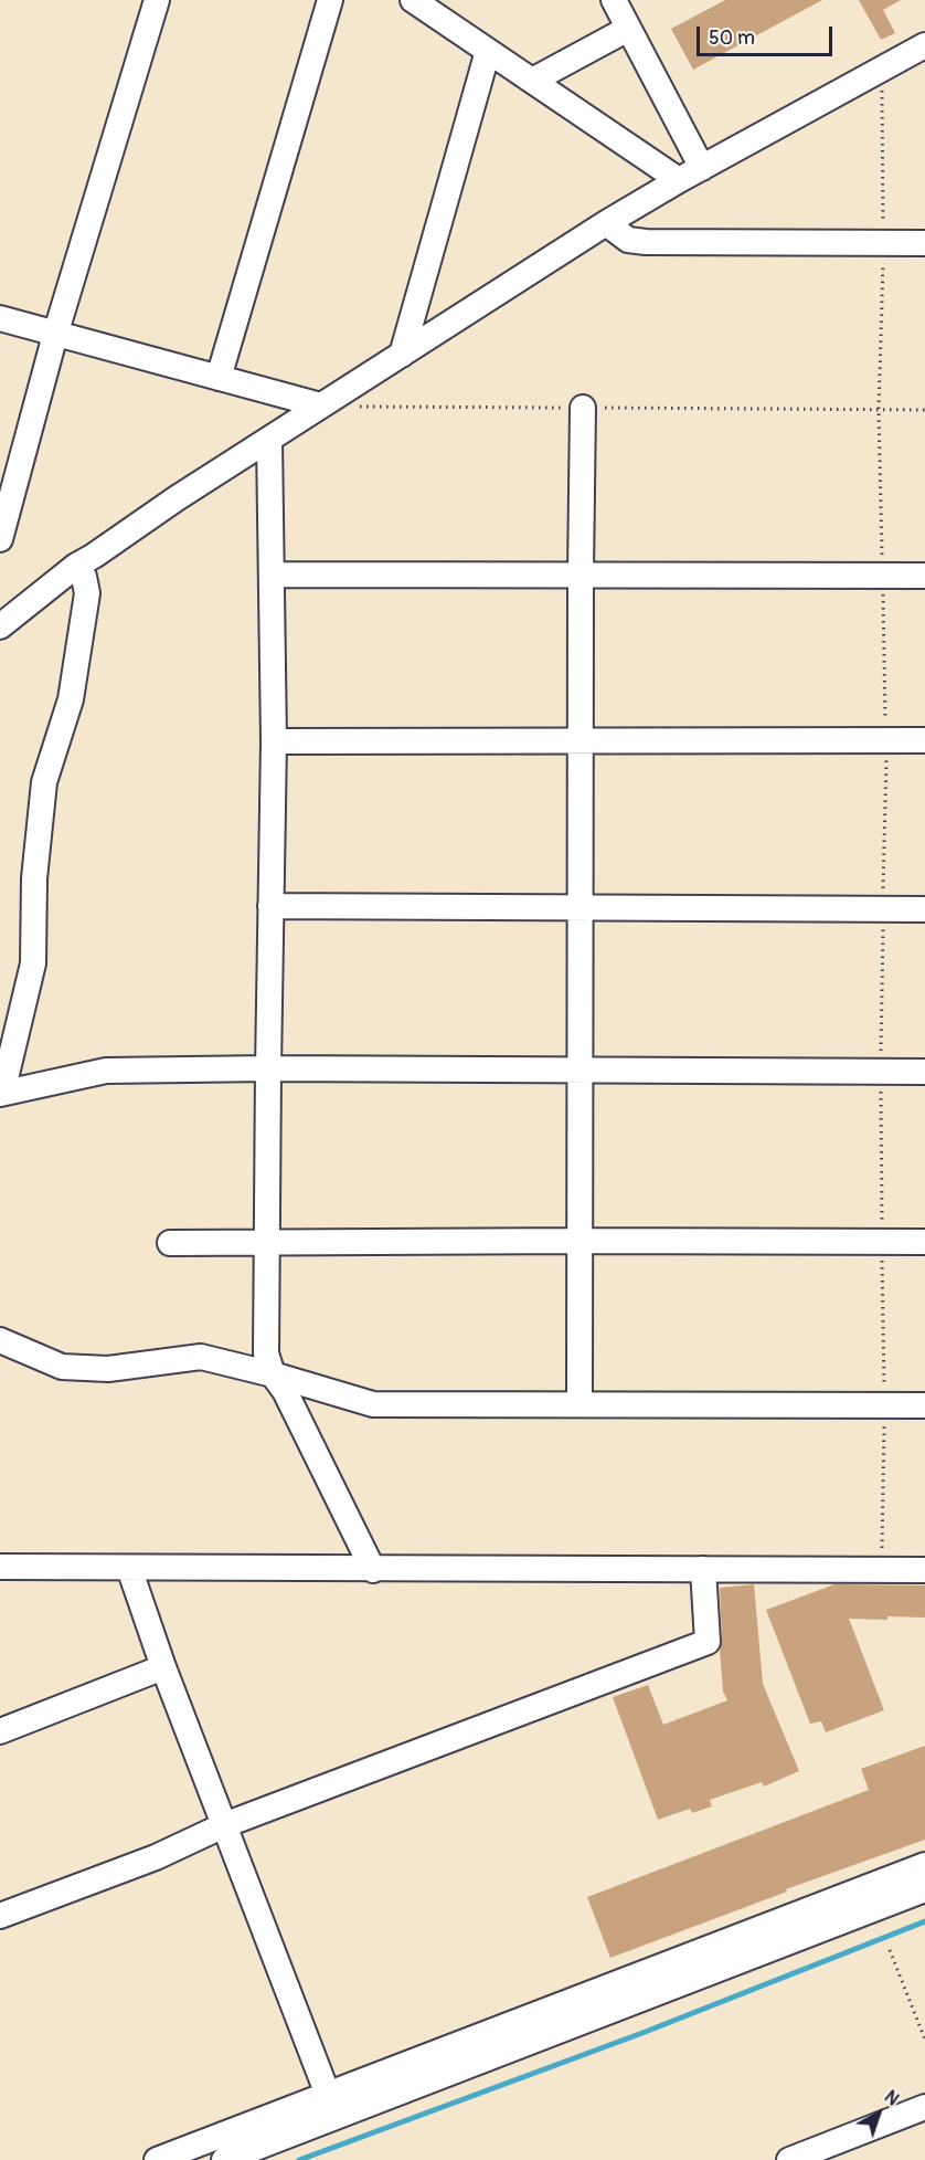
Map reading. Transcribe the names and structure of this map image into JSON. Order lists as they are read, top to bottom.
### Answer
{
  "scale_bar": "50 m",
  "north": "top right"
}
